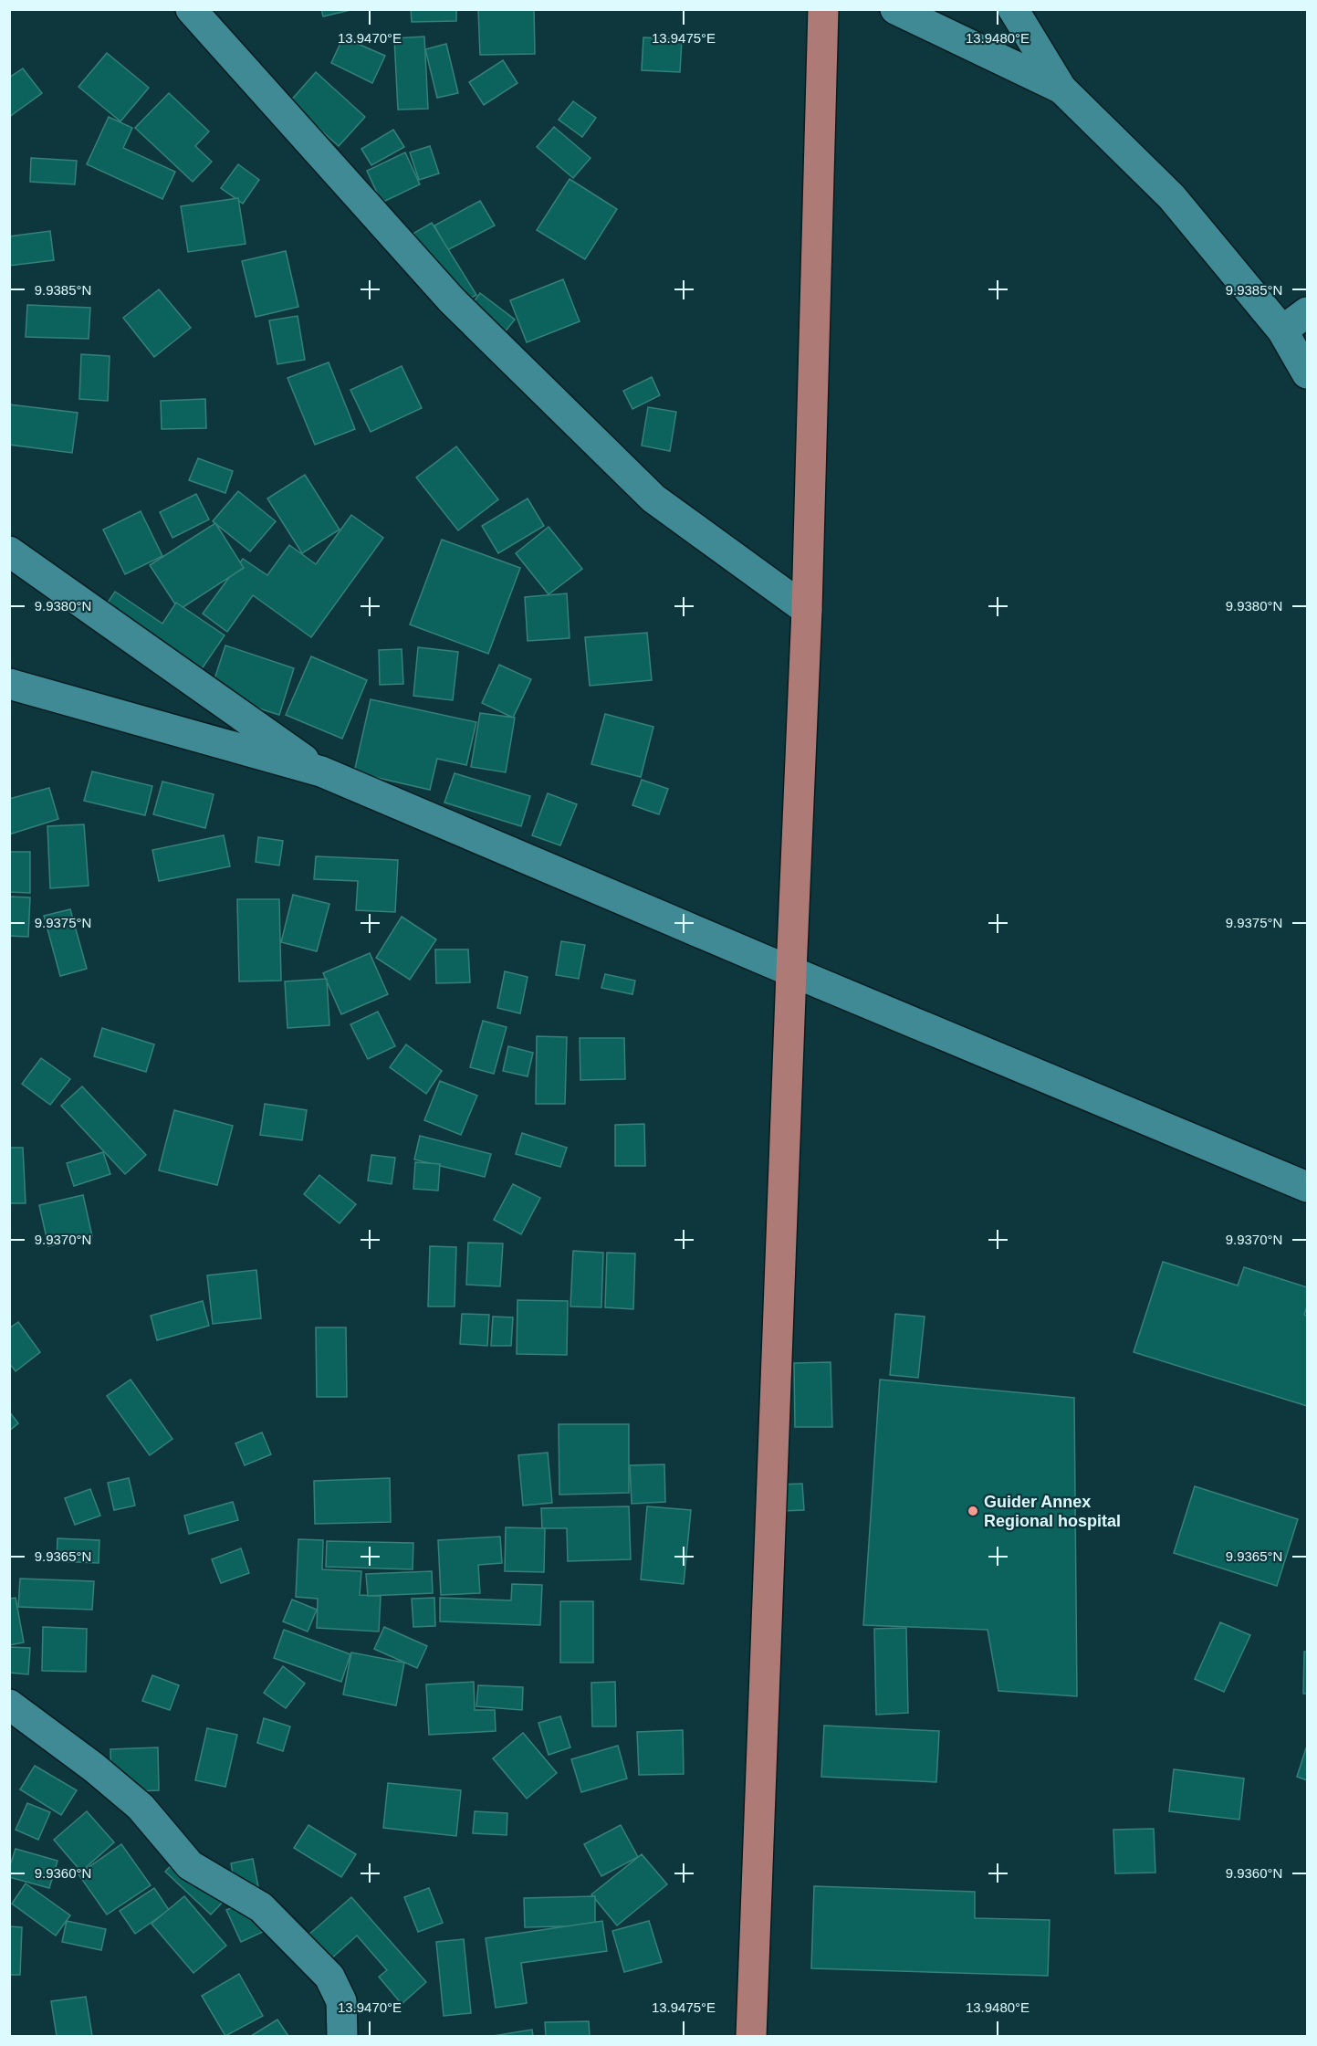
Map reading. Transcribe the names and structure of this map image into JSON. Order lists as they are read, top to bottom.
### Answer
{
  "places": ["Guider Annex Regional hospital"],
  "coordinates": [
    "13.9470°E",
    "13.9475°E",
    "13.9480°E",
    "9.9385°N",
    "9.9380°N",
    "9.9375°N",
    "9.9370°N",
    "9.9365°N",
    "9.9360°N"
  ]
}
